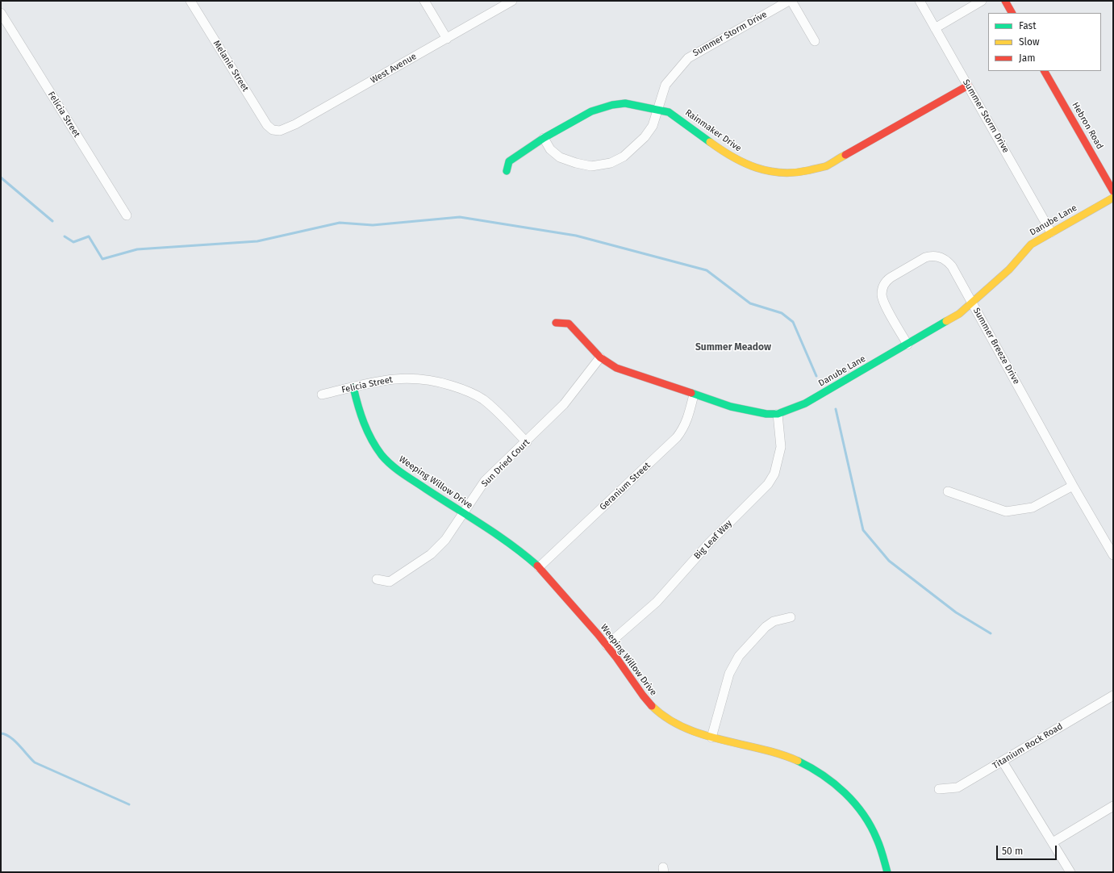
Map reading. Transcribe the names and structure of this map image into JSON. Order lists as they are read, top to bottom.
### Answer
{
  "streets": {
    "street": [
      "Summer Storm Drive",
      "Melanie Street",
      "West Avenue",
      "Felicia Street",
      "Hebron Road",
      "Rainmaker Drive",
      "Danube Lane",
      "Summer Breeze Drive",
      "Sun Dried Court",
      "Weeping Willow Drive",
      "Geranium Street",
      "Big Leaf Way",
      "Titanium Rock Road"
    ]
  },
  "crossings": [
    ["Summer Storm Drive", "Rainmaker Drive"],
    ["Summer Storm Drive", "Danube Lane"],
    ["Melanie Street", "West Avenue"],
    ["Felicia Street", "Sun Dried Court"],
    ["Felicia Street", "Weeping Willow Drive"],
    ["Danube Lane", "Summer Breeze Drive"],
    ["Danube Lane", "Sun Dried Court"],
    ["Danube Lane", "Geranium Street"],
    ["Danube Lane", "Big Leaf Way"],
    ["Sun Dried Court", "Weeping Willow Drive"],
    ["Weeping Willow Drive", "Geranium Street"],
    ["Weeping Willow Drive", "Big Leaf Way"]
  ],
  "districts": ["Summer Meadow"],
  "legend": ["Fast", "Slow", "Jam"],
  "scale_bar": "50 m"
}
